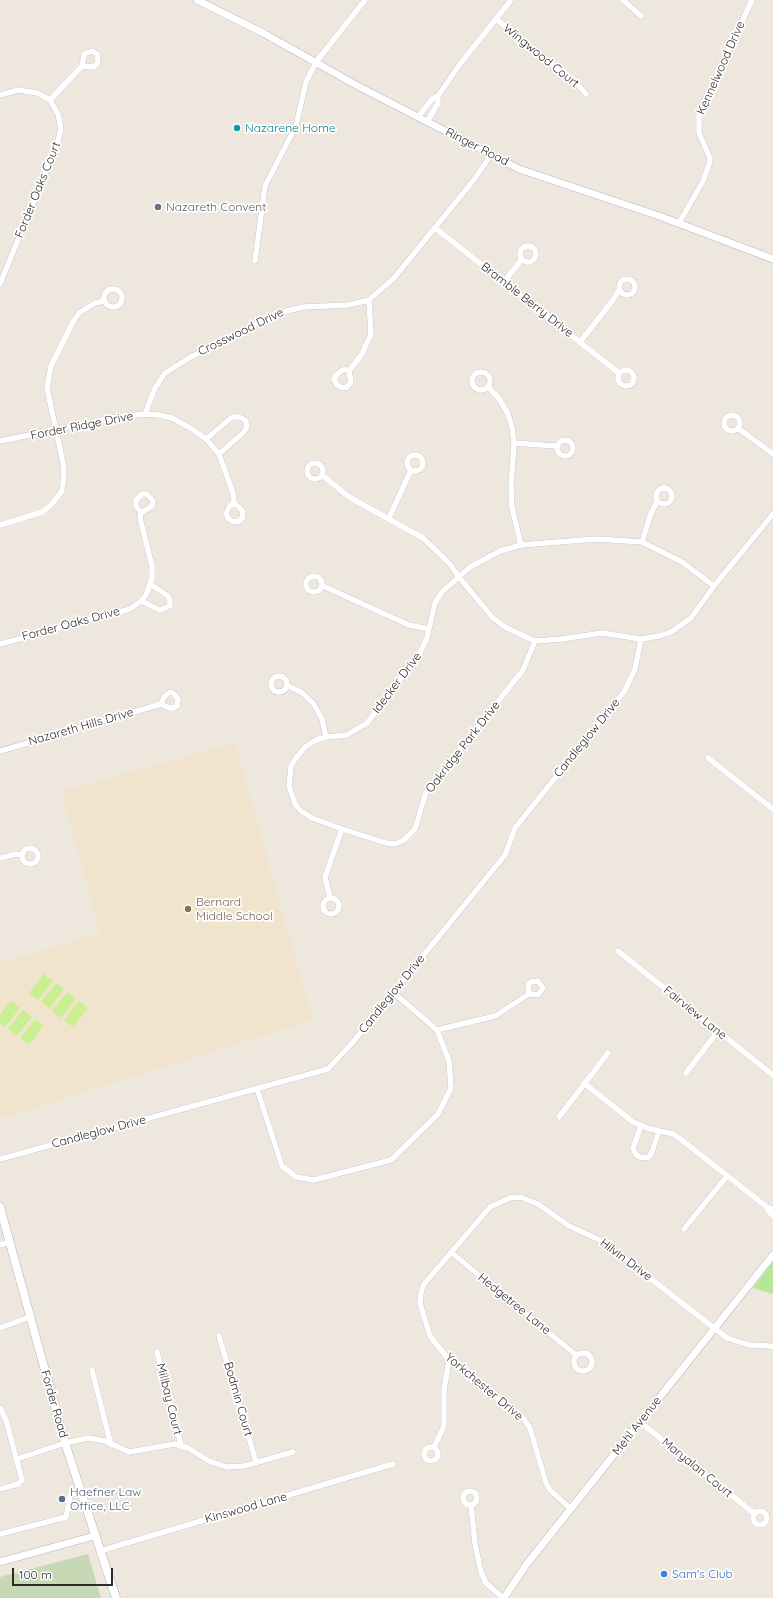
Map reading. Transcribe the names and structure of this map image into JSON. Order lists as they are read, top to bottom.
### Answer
{
  "streets": {
    "main road": ["Forder Road"],
    "street": [
      "Wingwood Court",
      "Kennelwood Drive",
      "Ringer Road",
      "Forder Oaks Court",
      "Bramble Berry Drive",
      "Crosswood Drive",
      "Forder Ridge Drive",
      "Forder Oaks Drive",
      "Idecker Drive",
      "Nazareth Hills Drive",
      "Candleglow Drive",
      "Oakridge Park Drive",
      "Fairview Lane",
      "Hilvin Drive",
      "Hedgetree Lane",
      "Yorkchester Drive",
      "Millbay Court",
      "Bodmin Court",
      "Mehl Avenue",
      "Maryalan Court",
      "Kinswood Lane"
    ]
  },
  "crossings": [
    ["Kennelwood Drive", "Ringer Road"],
    ["Ringer Road", "Crosswood Drive"],
    ["Bramble Berry Drive", "Crosswood Drive"],
    ["Crosswood Drive", "Forder Ridge Drive"],
    ["Idecker Drive", "Oakridge Park Drive"],
    ["Hilvin Drive", "Yorkchester Drive"],
    ["Hilvin Drive", "Mehl Avenue"],
    ["Hedgetree Lane", "Yorkchester Drive"],
    ["Yorkchester Drive", "Mehl Avenue"],
    ["Forder Road", "Kinswood Lane"],
    ["Mehl Avenue", "Maryalan Court"]
  ],
  "places": [
    "Nazarene Home",
    "Nazareth Convent",
    "Bernard Middle School",
    "Haefner Law Office, LLC",
    "Sam's Club"
  ],
  "scale_bar": "100 m"
}
